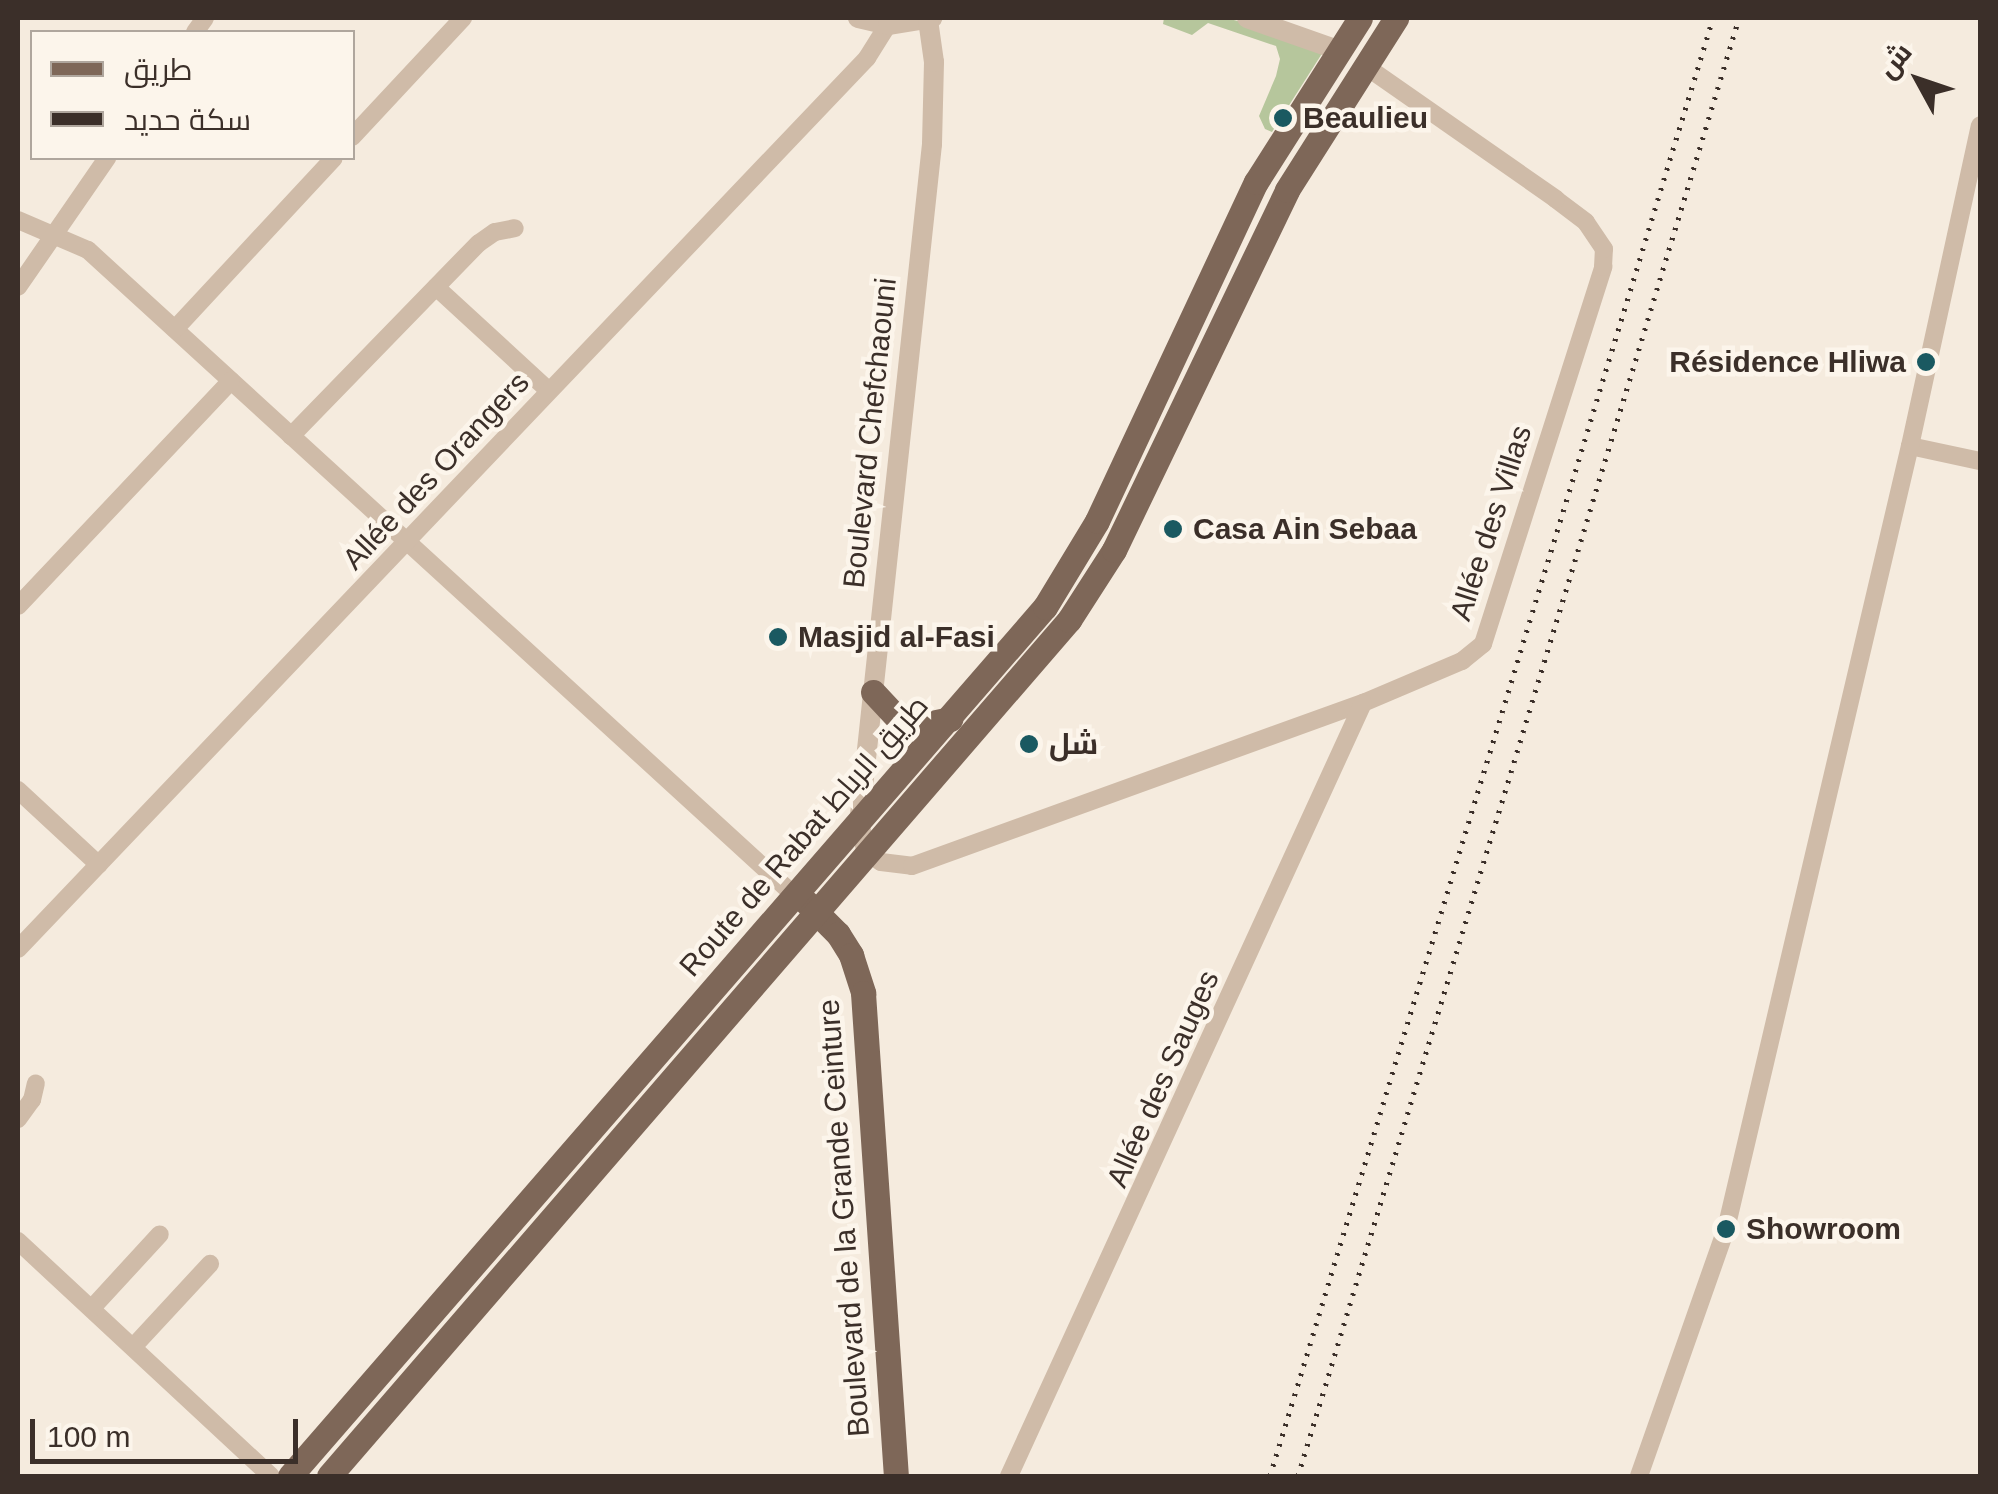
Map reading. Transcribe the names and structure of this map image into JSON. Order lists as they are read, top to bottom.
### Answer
{
  "streets": {
    "main road": ["Route de Rabat طريق الرباط", "Boulevard de la Grande Ceinture"],
    "street": [
      "Boulevard Chefchaouni",
      "Allée des Orangers",
      "Allée des Villas",
      "Allée des Sauges"
    ]
  },
  "crossings": [
    ["Boulevard Chefchaouni", "Allée des Villas"],
    ["Boulevard Chefchaouni", "Route de Rabat طريق الرباط"],
    ["Allée des Villas", "Route de Rabat طريق الرباط"],
    ["Allée des Villas", "Allée des Sauges"],
    ["Route de Rabat طريق الرباط", "Boulevard de la Grande Ceinture"]
  ],
  "places": [
    "Beaulieu",
    "Résidence Hliwa",
    "Casa Ain Sebaa",
    "Masjid al-Fasi",
    "شل",
    "Showroom"
  ],
  "legend": ["طريق", "سكة حديد"],
  "scale_bar": "100 m",
  "north": "top left"
}
